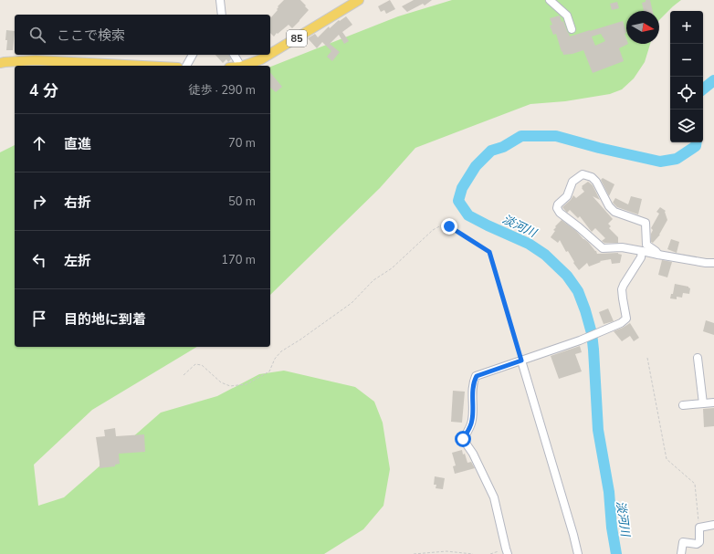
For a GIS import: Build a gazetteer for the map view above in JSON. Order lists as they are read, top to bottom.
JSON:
{
  "streets": {
    "main road": ["85"]
  },
  "water": ["淡河川"],
  "north": "right",
  "page": {
    "map_buttons": ["+", "−"],
    "search": "ここで検索",
    "heading": ["4 分", "徒歩 · 290 m"],
    "list": [
      ["直進", "70 m"],
      ["右折", "50 m"],
      ["左折", "170 m"],
      "目的地に到着"
    ]
  }
}
